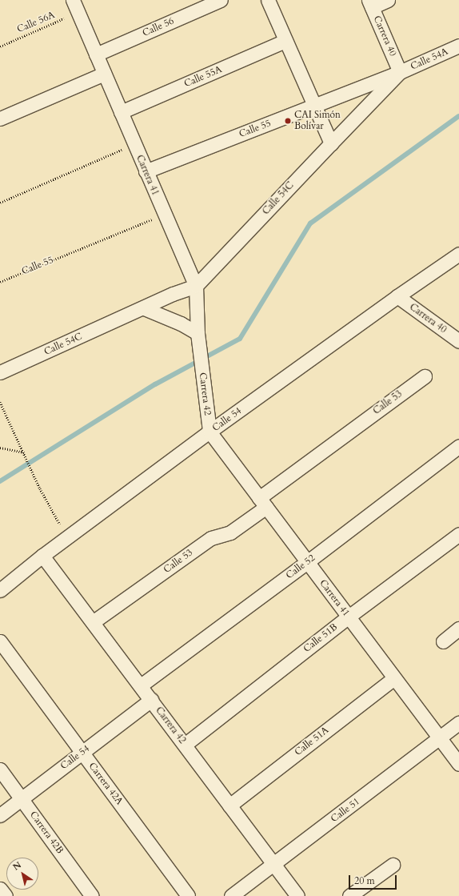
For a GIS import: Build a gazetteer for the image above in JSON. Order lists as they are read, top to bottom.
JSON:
{
  "streets": {
    "street": [
      "Calle 56",
      "Carrera 40",
      "Calle 54A",
      "Calle 55A",
      "Calle 55",
      "Carrera 41",
      "Calle 54C",
      "Carrera 42",
      "Calle 53",
      "Calle 54",
      "Calle 52",
      "Calle 51B",
      "Calle 51A",
      "Carrera 42A",
      "Calle 51",
      "Carrera 42B"
    ],
    "path": ["Calle 56A"]
  },
  "crossings": [
    ["Calle 56A", "Carrera 41"],
    ["Calle 56", "Carrera 41"],
    ["Carrera 40", "Calle 54A"],
    ["Carrera 40", "Calle 55"],
    ["Carrera 40", "Calle 54C"],
    ["Carrera 40", "Calle 54"],
    ["Calle 54A", "Calle 55"],
    ["Calle 54A", "Calle 54C"],
    ["Calle 55A", "Carrera 41"],
    ["Calle 55", "Carrera 41"],
    ["Calle 55", "Calle 54C"],
    ["Carrera 41", "Calle 54C"],
    ["Carrera 41", "Carrera 42"],
    ["Carrera 41", "Calle 53"],
    ["Carrera 41", "Calle 54"],
    ["Carrera 41", "Calle 52"],
    ["Carrera 41", "Calle 51B"],
    ["Carrera 41", "Calle 51A"],
    ["Carrera 41", "Calle 51"],
    ["Carrera 42", "Calle 53"],
    ["Carrera 42", "Calle 54"],
    ["Carrera 42", "Calle 52"],
    ["Carrera 42", "Calle 51B"],
    ["Carrera 42", "Calle 51A"],
    ["Carrera 42", "Calle 51"],
    ["Calle 54", "Carrera 42A"],
    ["Calle 54", "Carrera 42B"]
  ],
  "places": ["CAI Simón Bolívar"],
  "scale_bar": "20 m",
  "north": "top left"
}
